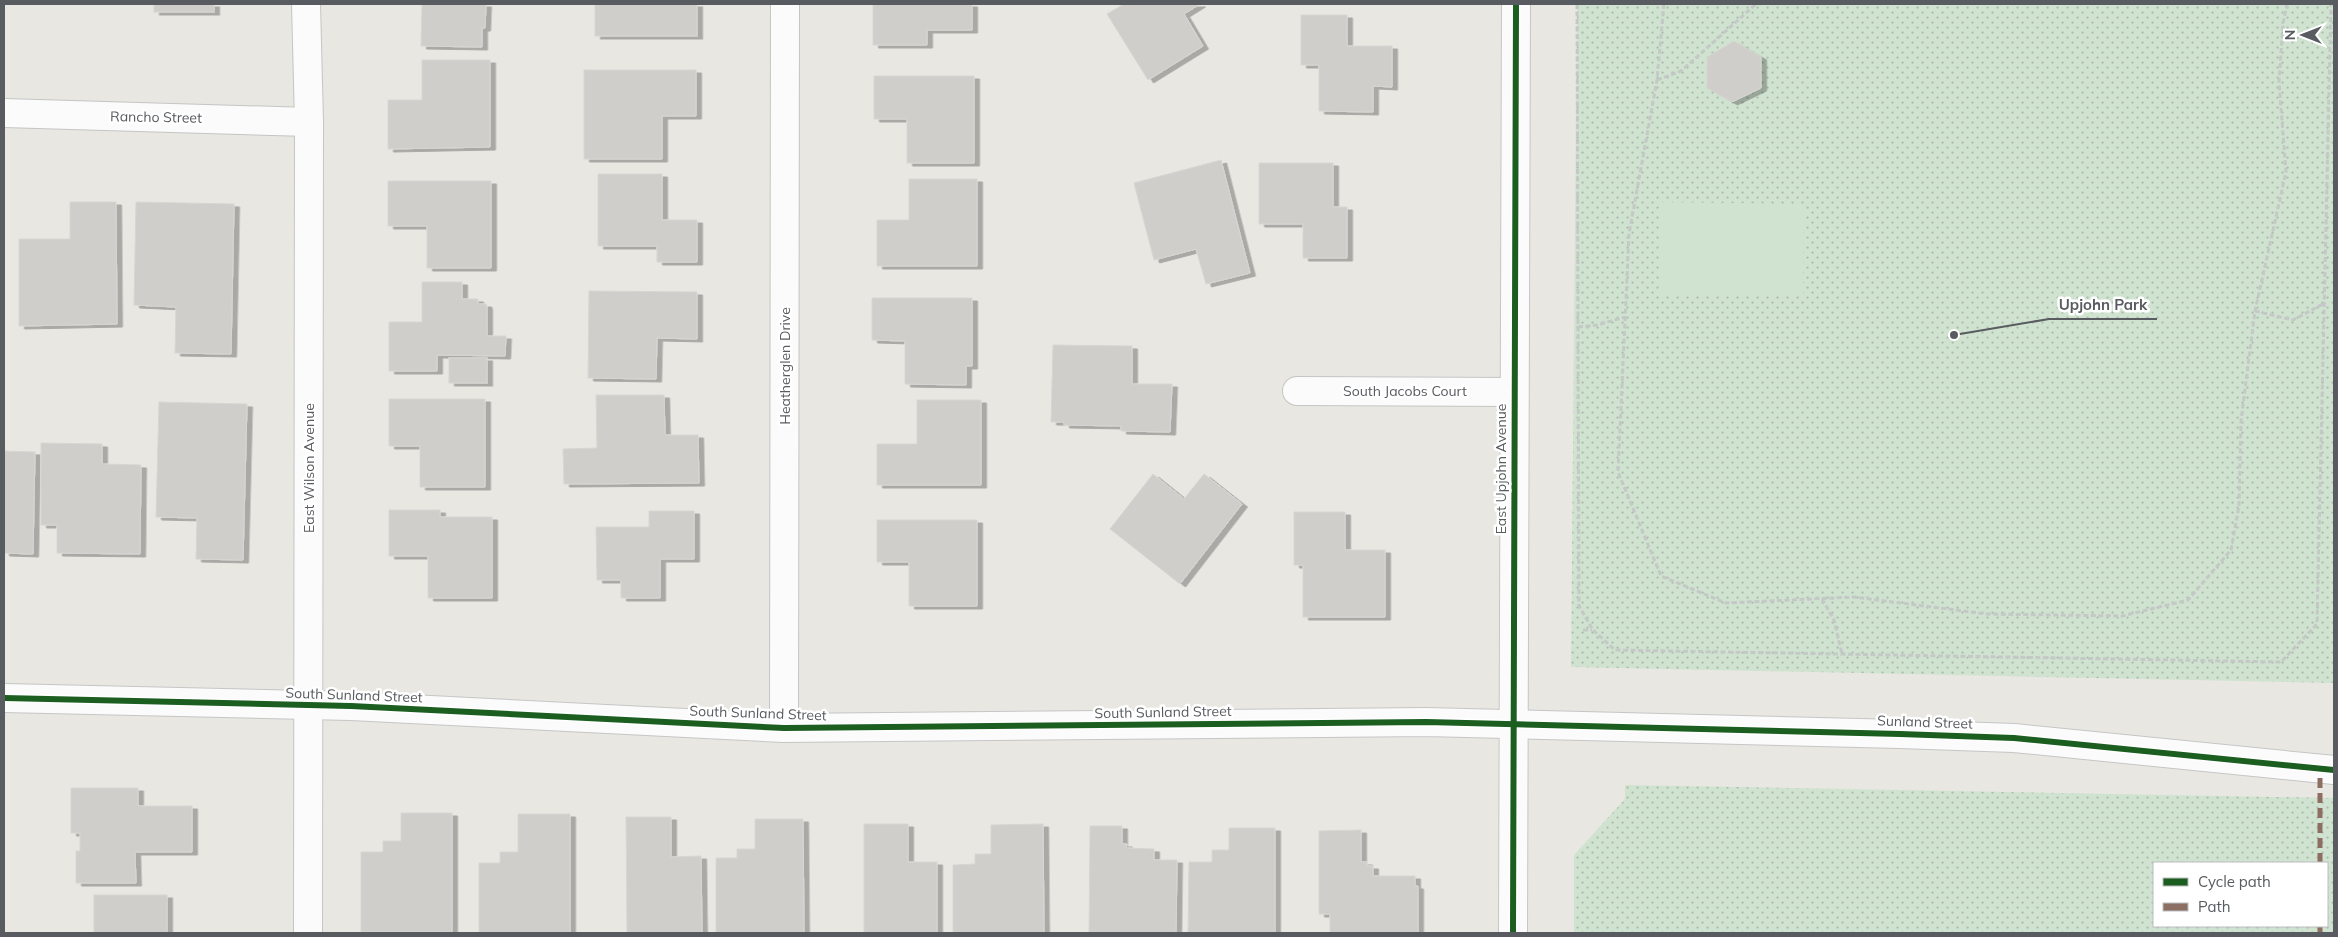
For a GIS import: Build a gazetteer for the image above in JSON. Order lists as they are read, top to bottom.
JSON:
{
  "streets": {
    "street": [
      "Rancho Street",
      "Heatherglen Drive",
      "South Jacobs Court",
      "East Wilson Avenue",
      "East Upjohn Avenue",
      "South Sunland Street",
      "Sunland Street"
    ]
  },
  "crossings": [
    ["Rancho Street", "East Wilson Avenue"],
    ["Heatherglen Drive", "South Sunland Street"],
    ["South Jacobs Court", "East Upjohn Avenue"],
    ["East Wilson Avenue", "South Sunland Street"],
    ["East Upjohn Avenue", "South Sunland Street"],
    ["East Upjohn Avenue", "Sunland Street"],
    ["South Sunland Street", "Sunland Street"]
  ],
  "places": ["Upjohn Park"],
  "legend": ["Cycle path", "Path"],
  "north": "left"
}
